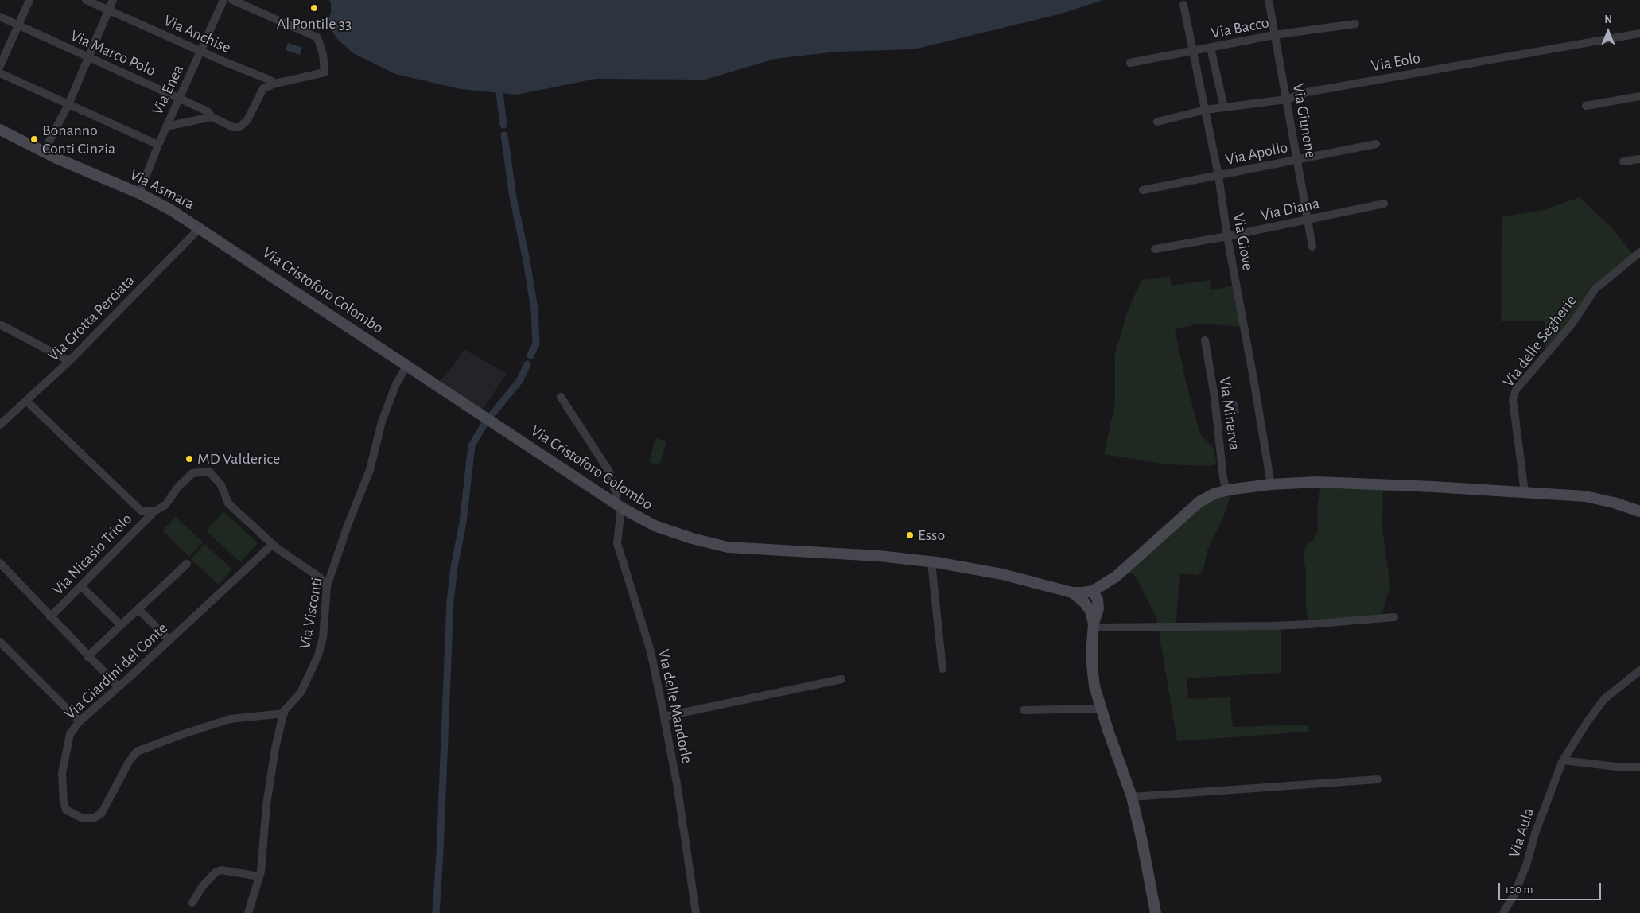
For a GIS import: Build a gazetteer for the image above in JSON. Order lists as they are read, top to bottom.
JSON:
{
  "streets": {
    "main road": ["Via Asmara", "Via Cristoforo Colombo"],
    "street": [
      "Via Bacco",
      "Via Anchise",
      "Via Marco Polo",
      "Via Eolo",
      "Via Enea",
      "Via Giunone",
      "Via Apollo",
      "Via Diana",
      "Via Giove",
      "Via Grotta Perciata",
      "Via delle Segherie",
      "Via Minerva",
      "Via Nicasio Triolo",
      "Via Visconti",
      "Via Giardini del Conte",
      "Via delle Mandorle",
      "Via Aula"
    ]
  },
  "crossings": [
    ["Via Bacco", "Via Giunone"],
    ["Via Bacco", "Via Giove"],
    ["Via Anchise", "Via Marco Polo"],
    ["Via Anchise", "Via Enea"],
    ["Via Marco Polo", "Via Enea"],
    ["Via Eolo", "Via Giunone"],
    ["Via Eolo", "Via Giove"],
    ["Via Enea", "Via Asmara"],
    ["Via Giunone", "Via Apollo"],
    ["Via Giunone", "Via Diana"],
    ["Via Apollo", "Via Giove"],
    ["Via Asmara", "Via Cristoforo Colombo"],
    ["Via Asmara", "Via Grotta Perciata"],
    ["Via Diana", "Via Giove"],
    ["Via Cristoforo Colombo", "Via Grotta Perciata"],
    ["Via Cristoforo Colombo", "Via Visconti"],
    ["Via Cristoforo Colombo", "Via delle Mandorle"],
    ["Via Nicasio Triolo", "Via Giardini del Conte"],
    ["Via Visconti", "Via Giardini del Conte"]
  ],
  "places": [
    "Al Pontile 33",
    "Bonanno Conti Cinzia",
    "MD Valderice",
    "Esso"
  ],
  "scale_bar": "100 m",
  "north": "top"
}
